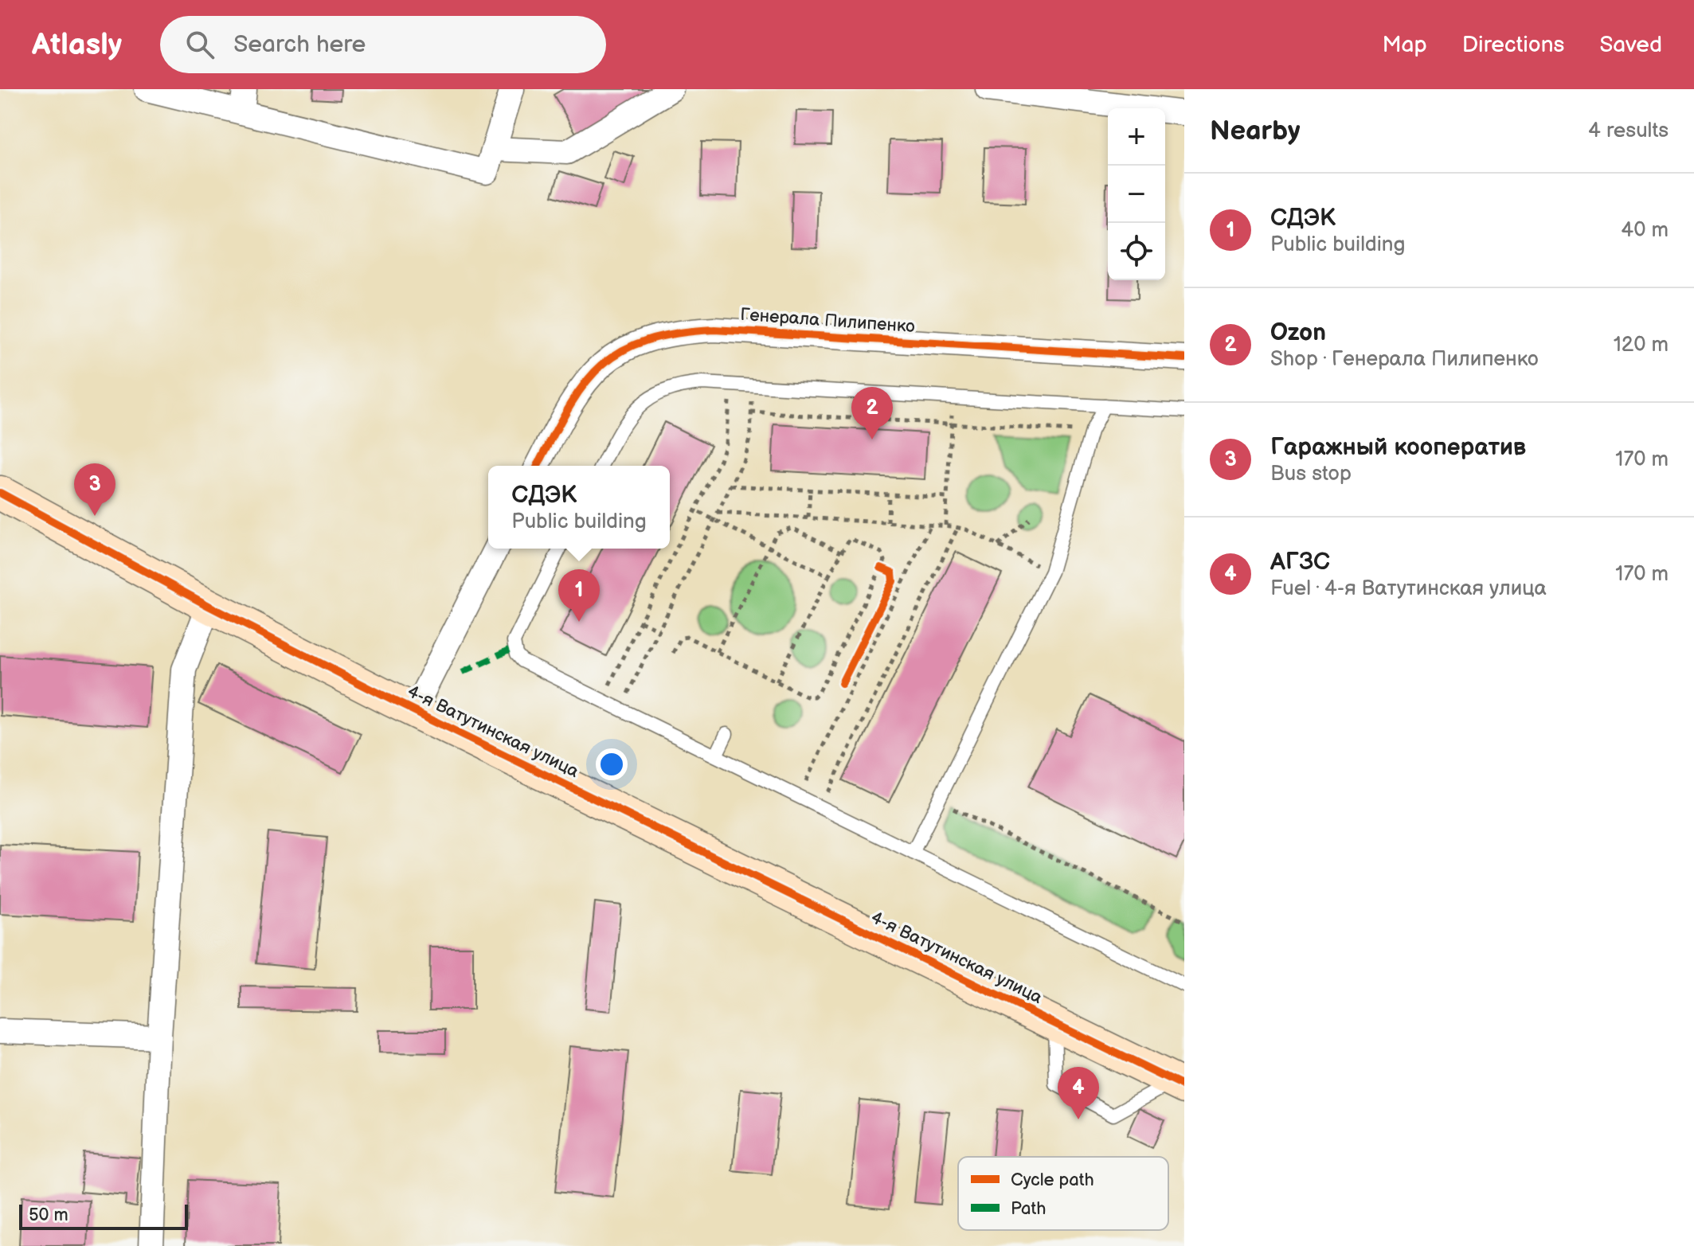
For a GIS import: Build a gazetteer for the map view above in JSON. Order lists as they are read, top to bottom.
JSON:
{
  "streets": {
    "street": ["Генерала Пилипенко", "4-я Ватутинская улица"]
  },
  "legend": ["Cycle path", "Path"],
  "scale_bar": "50 m",
  "page": {
    "header": "Atlasly",
    "search": "Search here",
    "nav": ["Map", "Directions", "Saved"],
    "heading": ["Nearby", "4 results"],
    "map_buttons": ["+", "−"],
    "list": [
      {
        "mark": "1",
        "name": "СДЭК",
        "note": "Public building",
        "value": "40 m"
      },
      {
        "mark": "2",
        "name": "Ozon",
        "note": "Shop · Генерала Пилипенко",
        "value": "120 m"
      },
      {
        "mark": "3",
        "name": "Гаражный кооператив",
        "note": "Bus stop",
        "value": "170 m"
      },
      {
        "mark": "4",
        "name": "АГЗС",
        "note": "Fuel · 4-я Ватутинская улица",
        "value": "170 m"
      }
    ],
    "pins": [
      "2",
      "3",
      "1",
      "4"
    ],
    "popup": ["СДЭК", "Public building"],
    "scale": "50 m"
  }
}
